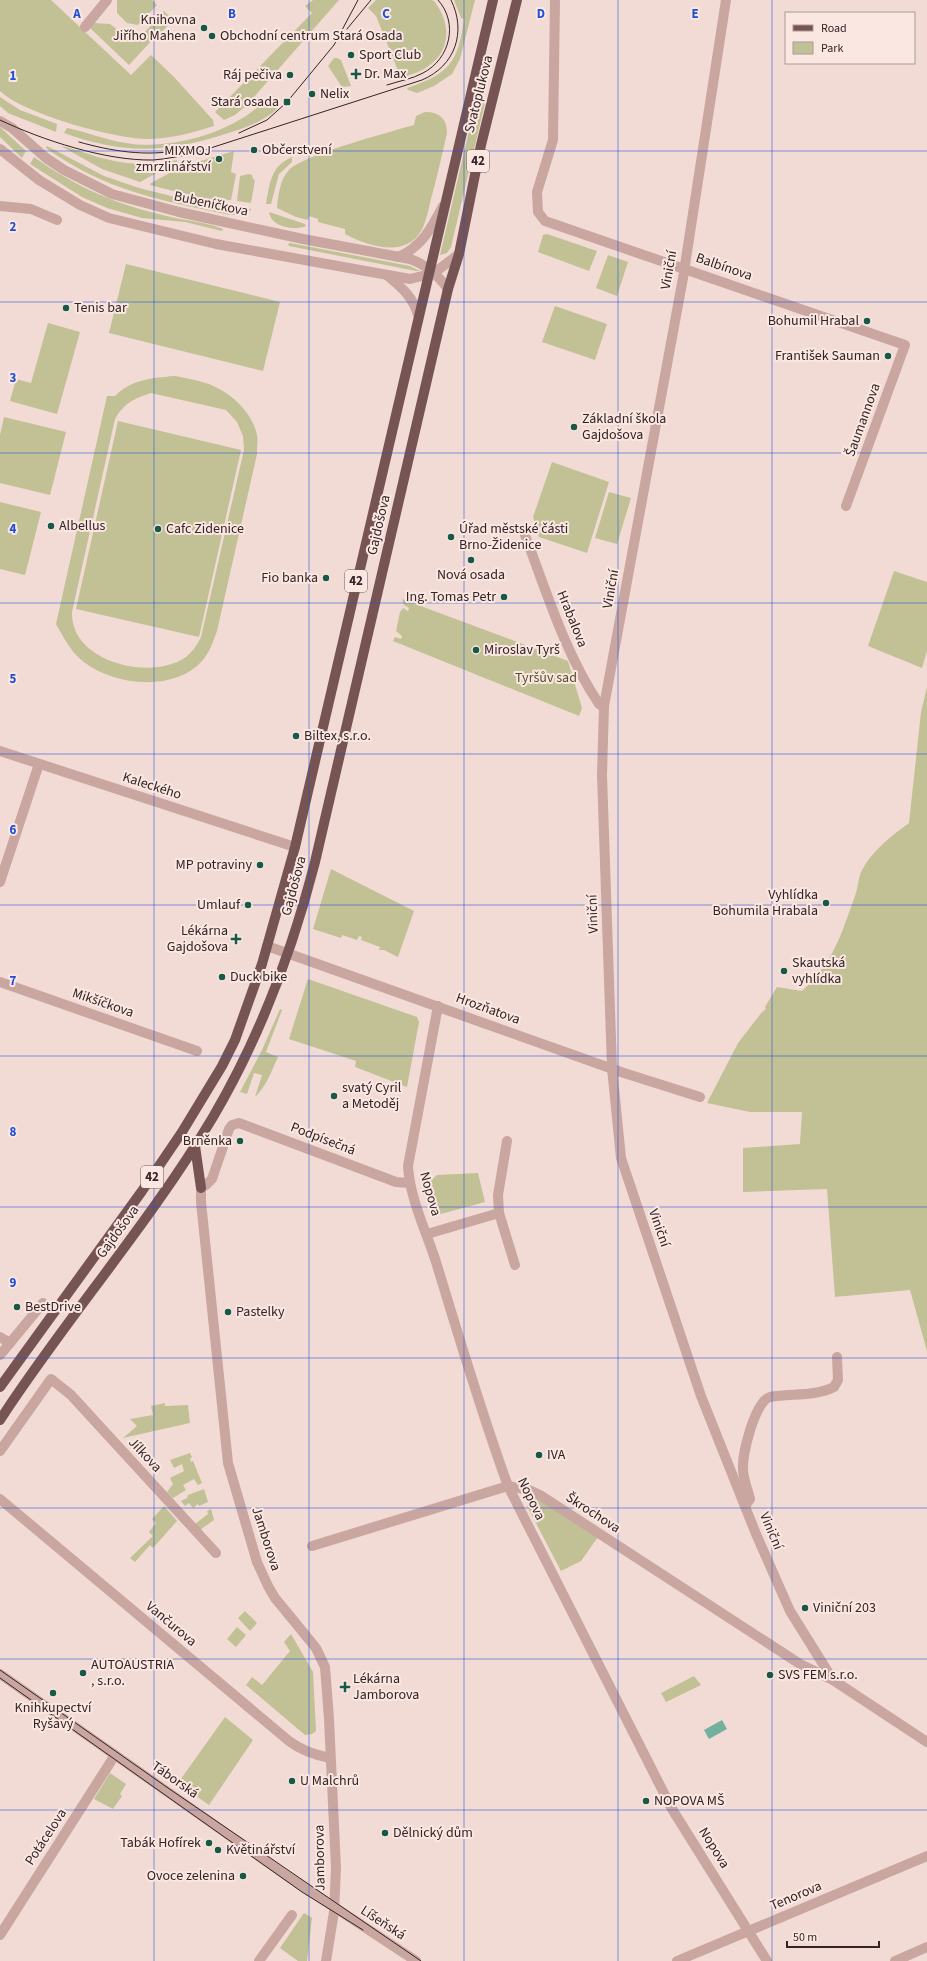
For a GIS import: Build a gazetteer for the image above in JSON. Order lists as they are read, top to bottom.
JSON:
{
  "streets": {
    "main road": ["Svatoplukova", "42", "Gajdošova"],
    "street": [
      "Bubeníčkova",
      "Balbínova",
      "Viniční",
      "Šaumannova",
      "Hrabalova",
      "Kaleckého",
      "Mikšíčkova",
      "Hrozňatova",
      "Podpísečná",
      "Nopova",
      "Jílkova",
      "Škrochova",
      "Jamborova",
      "Vančurova",
      "Táborská",
      "Potácelova",
      "Tenorova",
      "Líšeňská"
    ]
  },
  "crossings": [
    ["Svatoplukova", "Bubeníčkova"],
    ["Svatoplukova", "Gajdošova"],
    ["Bubeníčkova", "Gajdošova"],
    ["Balbínova", "Viniční"],
    ["Balbínova", "Šaumannova"],
    ["Viniční", "Hrabalova"],
    ["Viniční", "Hrozňatova"],
    ["Viniční", "Škrochova"],
    ["Gajdošova", "Kaleckého"],
    ["Gajdošova", "Hrozňatova"],
    ["Hrozňatova", "Nopova"],
    ["Podpísečná", "Nopova"],
    ["Podpísečná", "Jamborova"],
    ["Nopova", "Škrochova"],
    ["Nopova", "Tenorova"],
    ["Jamborova", "Vančurova"],
    ["Jamborova", "Táborská"],
    ["Jamborova", "Líšeňská"],
    ["Táborská", "Potácelova"],
    ["Táborská", "Líšeňská"]
  ],
  "parks": ["Tyršův sad"],
  "places": {
    "other": [
      "Knihovna Jiřího Mahena",
      "Obchodní centrum Stará Osada",
      "Sport Club",
      "Ráj pečiva",
      "Nelix",
      "Občerstvení",
      "MIXMOJ zmrzlinářství",
      "Tenis bar",
      "Bohumil Hrabal",
      "František Sauman",
      "Základní škola Gajdošova",
      "Albellus",
      "Cafc Zidenice",
      "Úřad městské části Brno-Židenice",
      "Nová osada",
      "Fio banka",
      "Ing. Tomas Petr",
      "Miroslav Tyrš",
      "Biltex, s.r.o.",
      "MP potraviny",
      "Vyhlídka Bohumila Hrabala",
      "Umlauf",
      "Skautská vyhlídka",
      "Duck bike",
      "svatý Cyril a Metoděj",
      "Brněnka",
      "BestDrive",
      "Pastelky",
      "IVA",
      "Viniční 203",
      "AUTOAUSTRIA , s.r.o.",
      "SVS FEM s.r.o.",
      "Knihkupectví Ryšavý",
      "U Malchrů",
      "NOPOVA MŠ",
      "Dělnický dům",
      "Tabák Hofírek",
      "Květinářství",
      "Ovoce zelenina"
    ],
    "health": ["Dr. Max", "Lékárna Gajdošova", "Lékárna Jamborova"],
    "transit": ["Stará osada"]
  },
  "legend": ["Road", "Park"],
  "scale_bar": "50 m",
  "grid": {
    "columns": [
      "A",
      "B",
      "C",
      "D",
      "E"
    ],
    "rows": [
      "1",
      "2",
      "3",
      "4",
      "5",
      "6",
      "7",
      "8",
      "9"
    ]
  }
}
